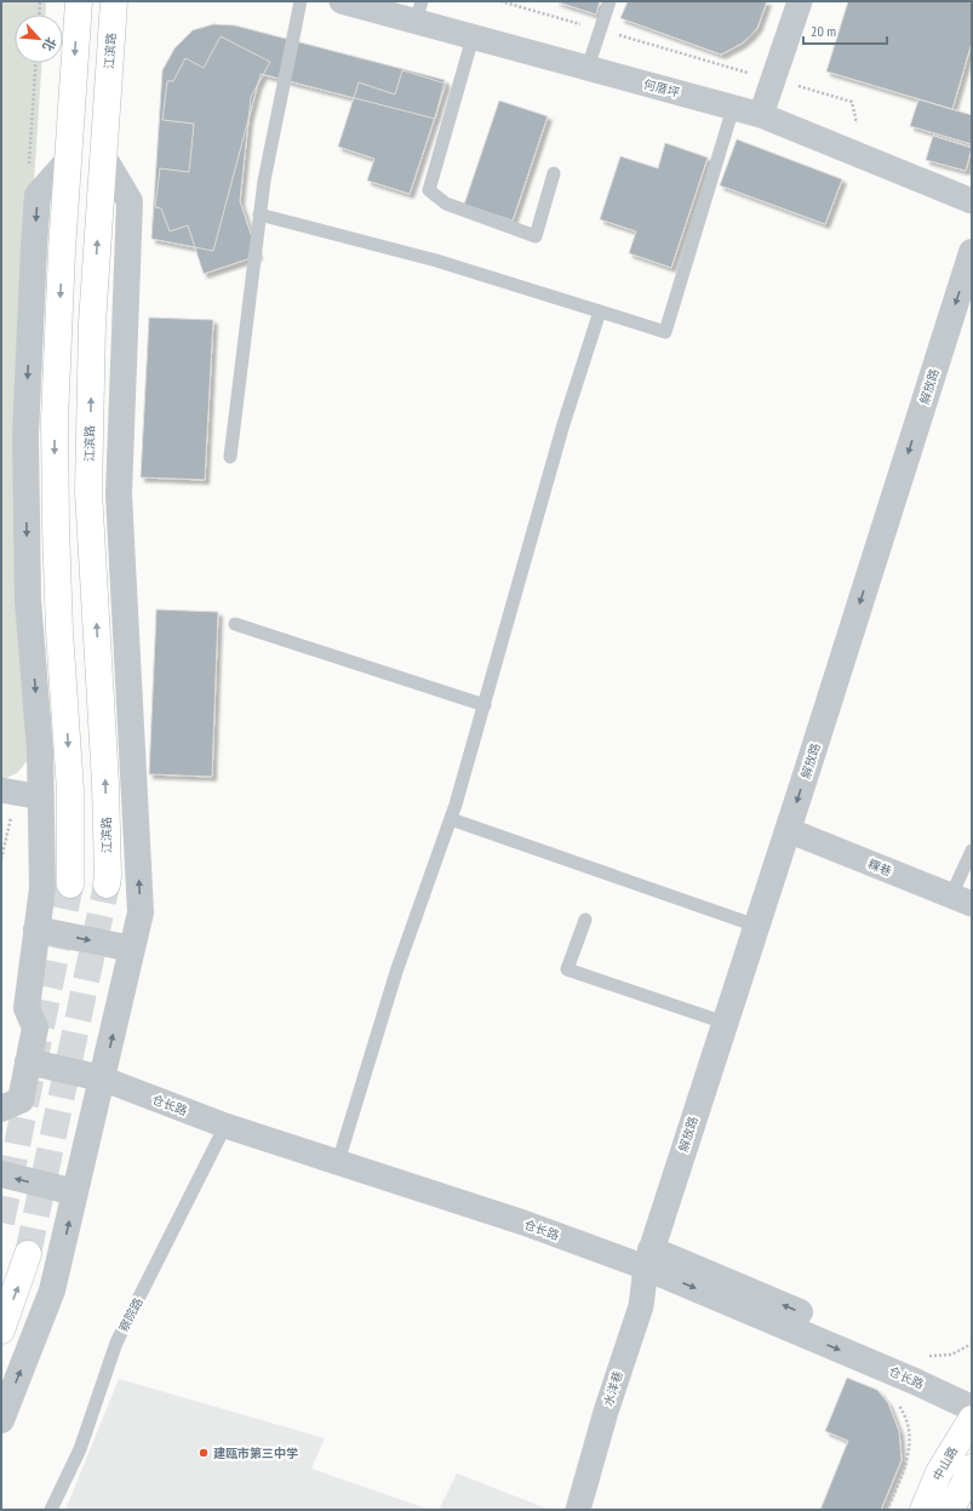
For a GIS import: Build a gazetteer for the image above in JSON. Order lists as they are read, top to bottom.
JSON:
{
  "streets": {
    "main road": ["江滨路", "中山路"],
    "street": [
      "何厝坪",
      "解放路",
      "粿巷",
      "仓长路",
      "水洋巷"
    ],
    "lane": ["察院路"]
  },
  "crossings": [
    ["解放路", "粿巷"],
    ["解放路", "仓长路"],
    ["解放路", "水洋巷"],
    ["仓长路", "察院路"],
    ["仓长路", "水洋巷"]
  ],
  "one_way": ["解放路"],
  "places": ["建瓯市第三中学"],
  "scale_bar": "20 m",
  "north": "bottom right"
}
